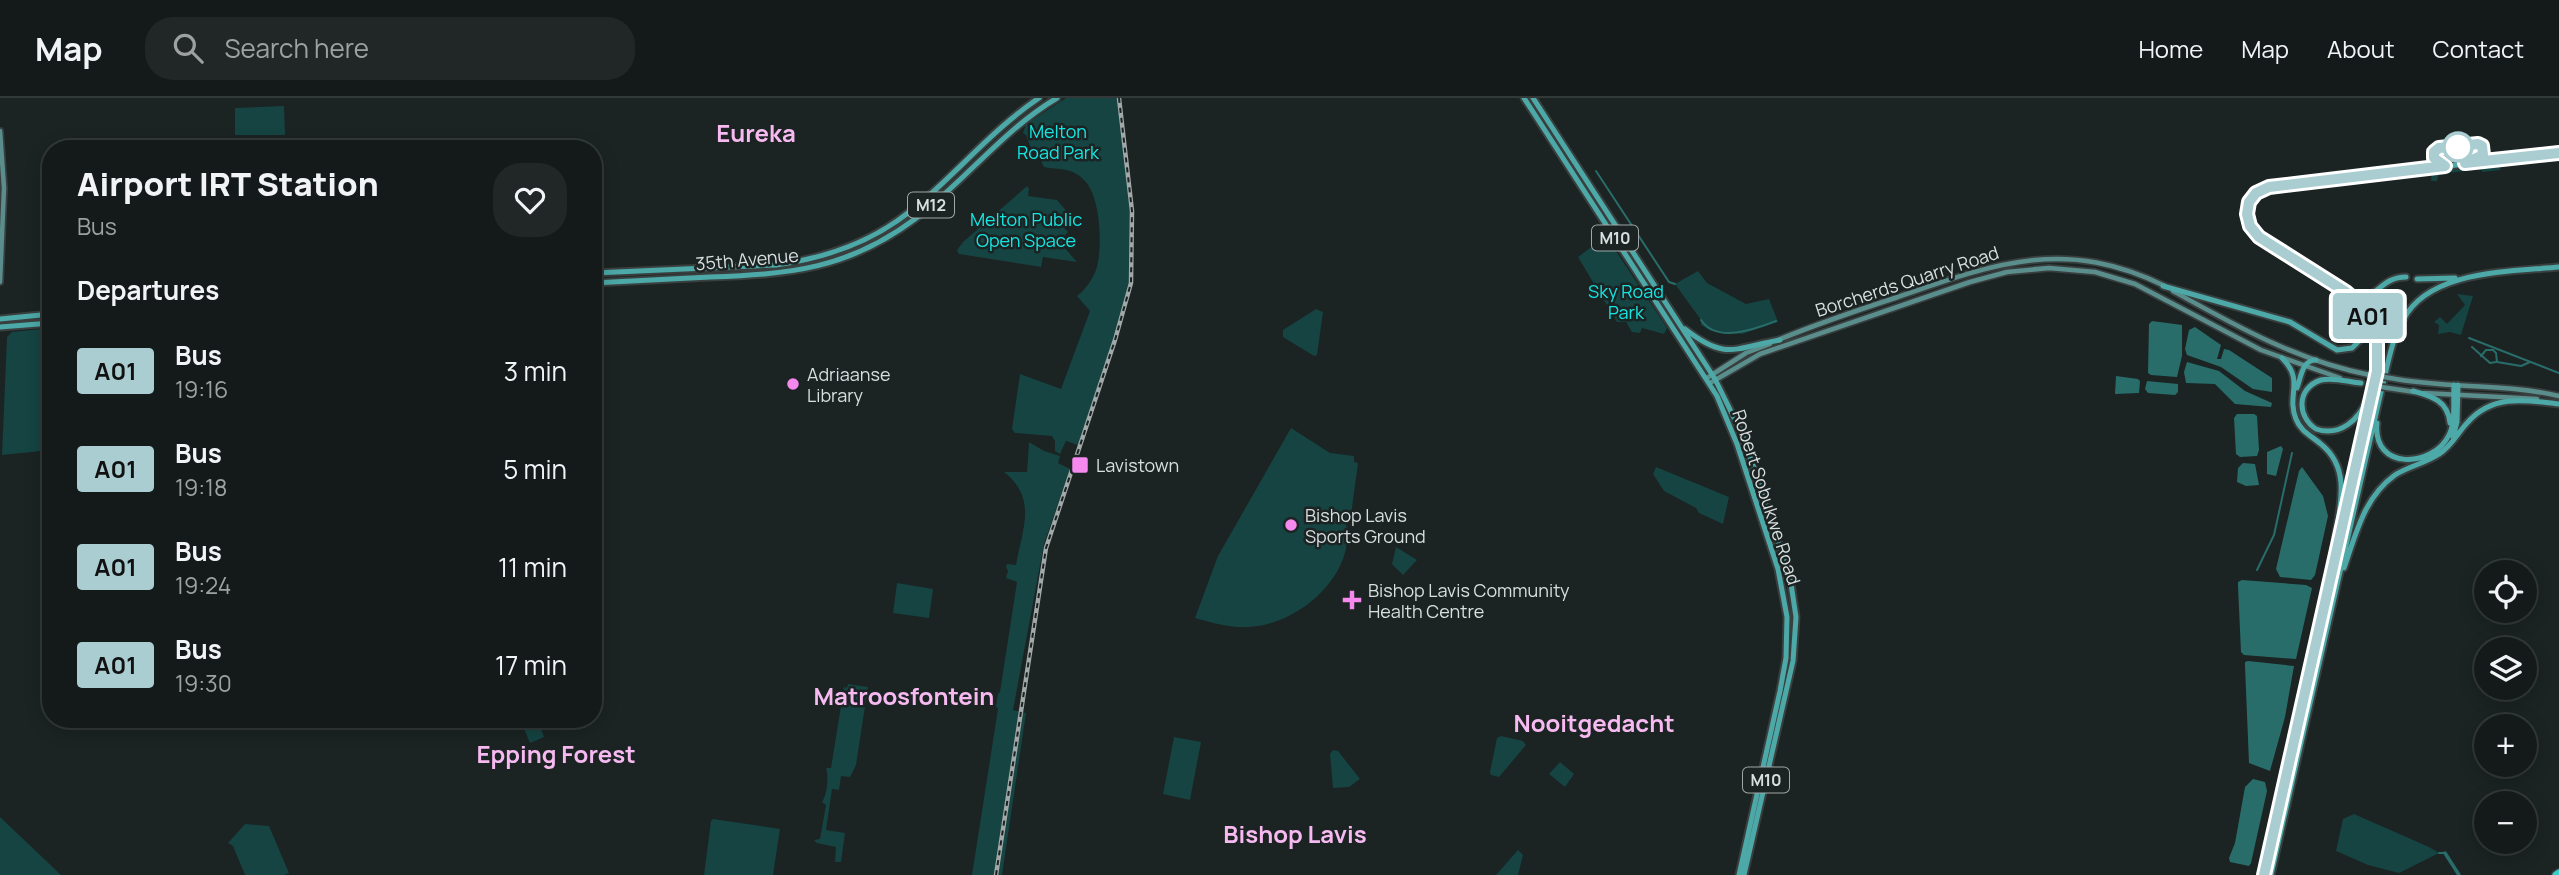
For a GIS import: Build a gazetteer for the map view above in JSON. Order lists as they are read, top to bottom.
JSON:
{
  "streets": {
    "main road": [
      "M12",
      "M10",
      "35th Avenue",
      "Borcherds Quarry Road",
      "Robert Sobukwe Road"
    ]
  },
  "crossings": [
    ["Borcherds Quarry Road", "Robert Sobukwe Road"]
  ],
  "districts": [
    "Eureka",
    "Matroosfontein",
    "Nooitgedacht",
    "Epping Forest",
    "Bishop Lavis"
  ],
  "parks": ["Melton Road Park", "Melton Public Open Space", "Sky Road Park"],
  "places": {
    "other": ["Adriaanse Library", "Bishop Lavis Sports Ground"],
    "transit": ["Lavistown"],
    "health": ["Bishop Lavis Community Health Centre"]
  },
  "lines": ["bus line A01"],
  "page": {
    "header": "Map",
    "search": "Search here",
    "nav": [
      "Home",
      "Map",
      "About",
      "Contact"
    ],
    "on_map": "A01",
    "heading": [
      ["Airport IRT Station", "Bus"],
      "Departures"
    ],
    "list": [
      {
        "mark": "A01",
        "name": "Bus",
        "note": "19:16",
        "value": "3 min"
      },
      {
        "mark": "A01",
        "name": "Bus",
        "note": "19:18",
        "value": "5 min"
      },
      {
        "mark": "A01",
        "name": "Bus",
        "note": "19:24",
        "value": "11 min"
      },
      {
        "mark": "A01",
        "name": "Bus",
        "note": "19:30",
        "value": "17 min"
      }
    ],
    "map_buttons": ["+", "−"]
  }
}
